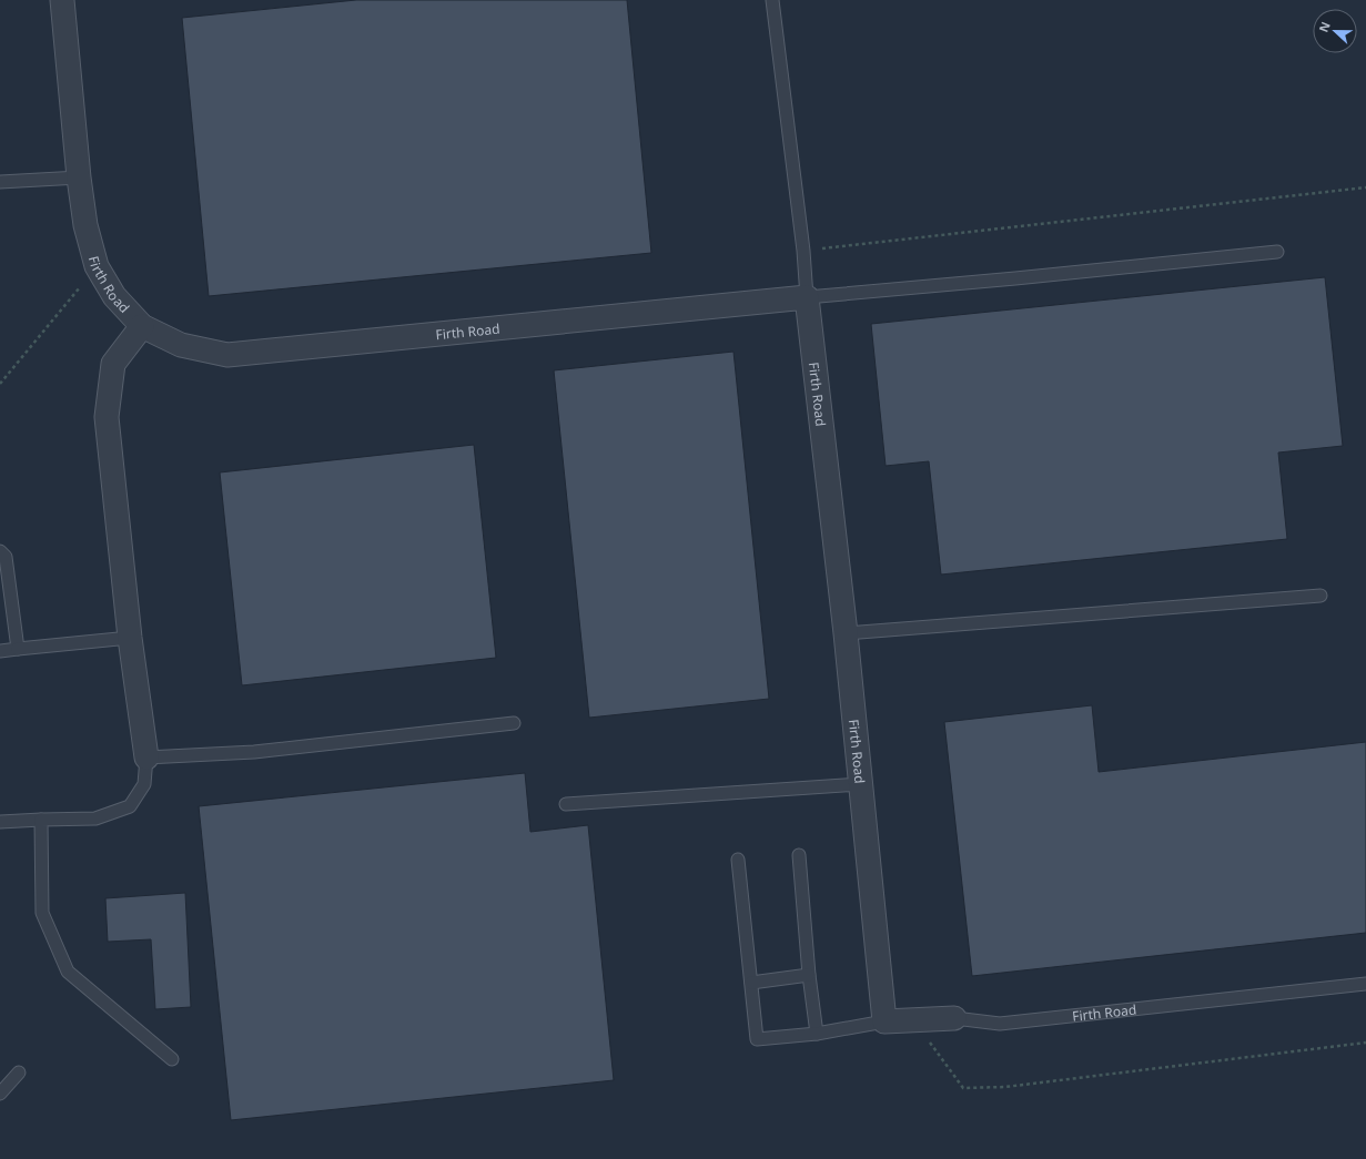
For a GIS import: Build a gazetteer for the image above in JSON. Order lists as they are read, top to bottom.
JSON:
{
  "streets": {
    "street": ["Firth Road"]
  },
  "north": "left"
}
